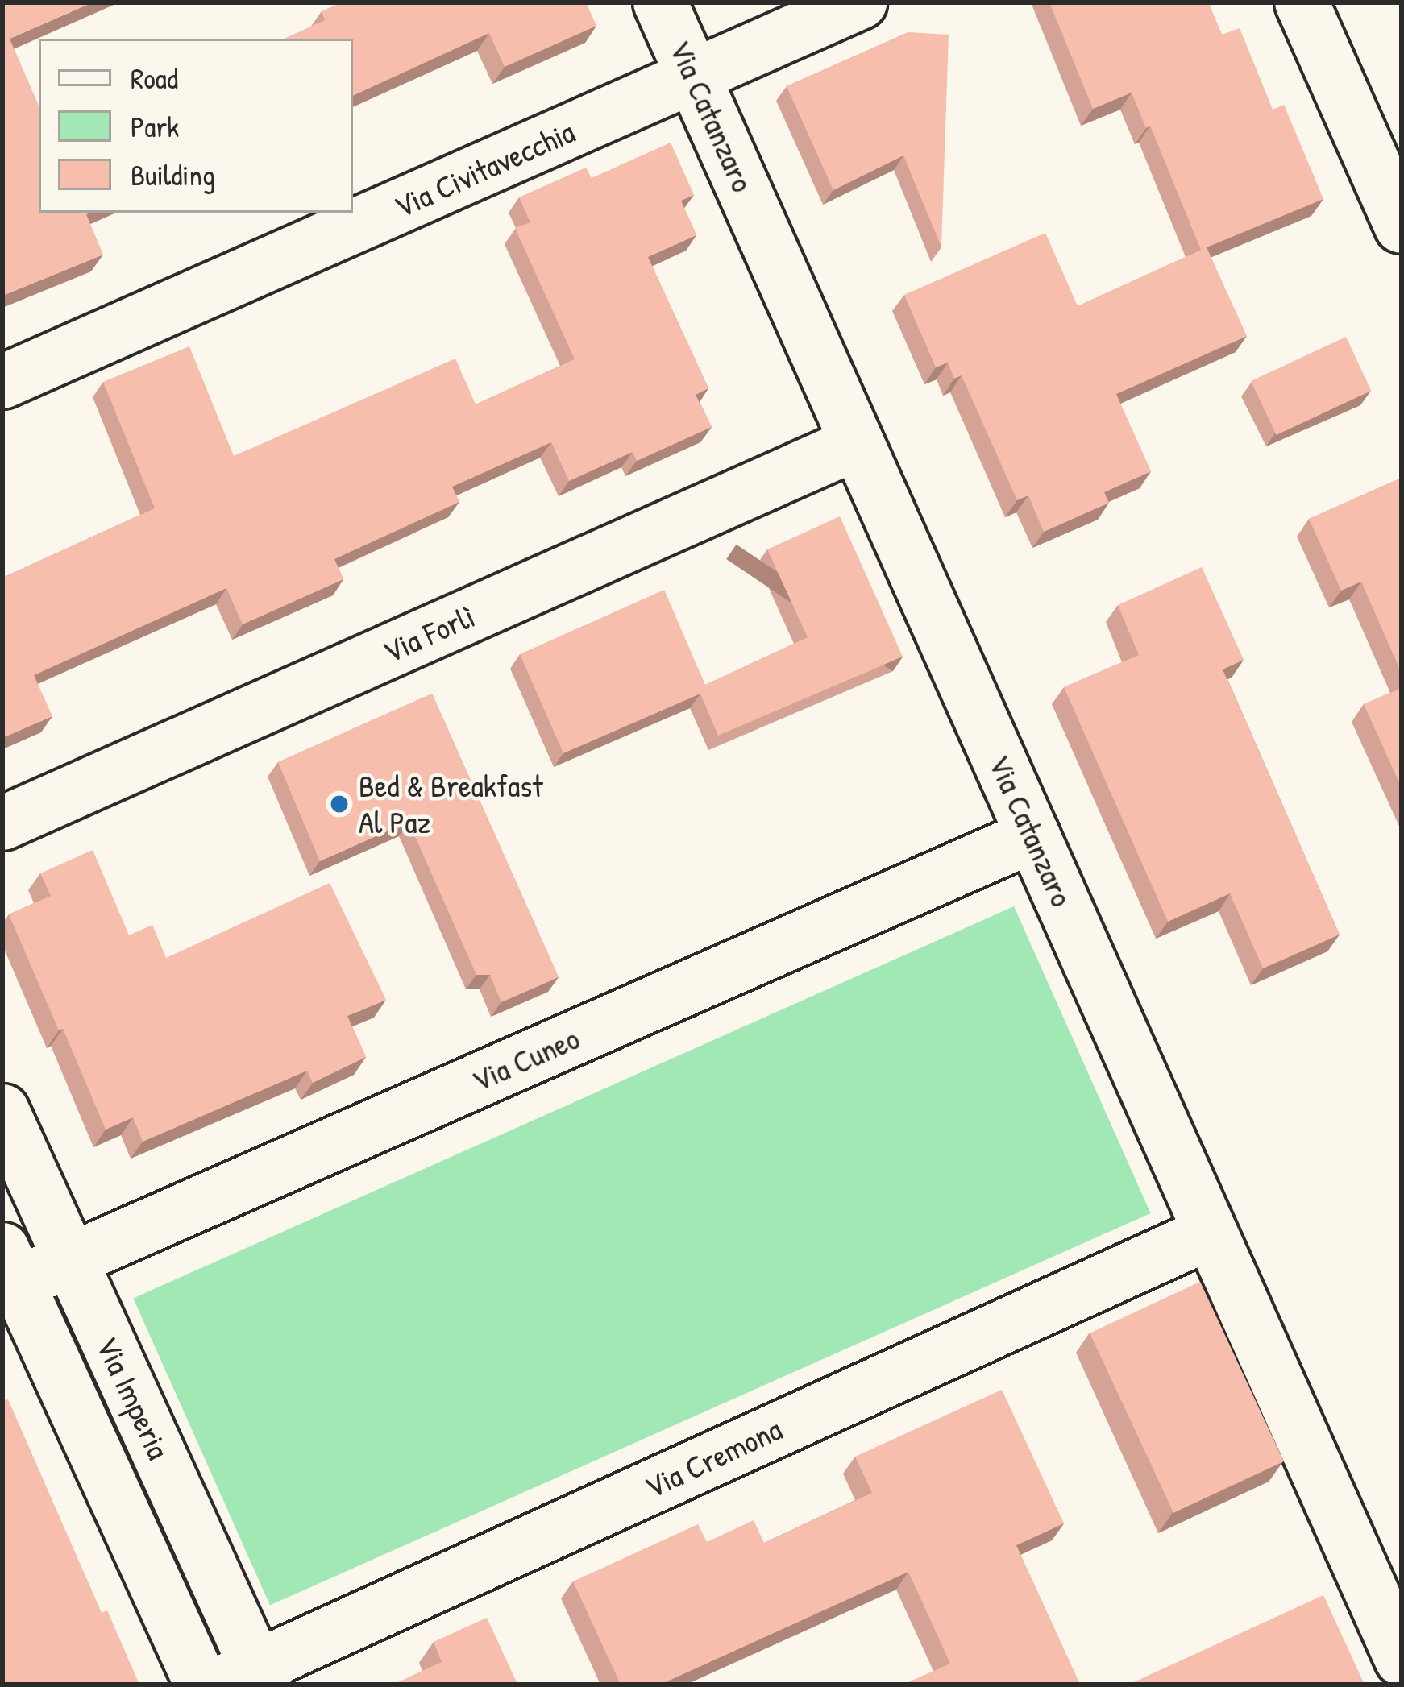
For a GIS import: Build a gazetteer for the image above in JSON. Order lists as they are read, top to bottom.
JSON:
{
  "streets": {
    "street": [
      "Via Catanzaro",
      "Via Civitavecchia",
      "Via Forlì",
      "Via Cuneo",
      "Via Imperia",
      "Via Cremona"
    ]
  },
  "crossings": [
    ["Via Catanzaro", "Via Civitavecchia"],
    ["Via Catanzaro", "Via Forlì"],
    ["Via Catanzaro", "Via Cuneo"],
    ["Via Catanzaro", "Via Cremona"],
    ["Via Cuneo", "Via Imperia"],
    ["Via Imperia", "Via Cremona"]
  ],
  "places": ["Bed & Breakfast Al Paz"],
  "legend": ["Road", "Park", "Building"]
}
